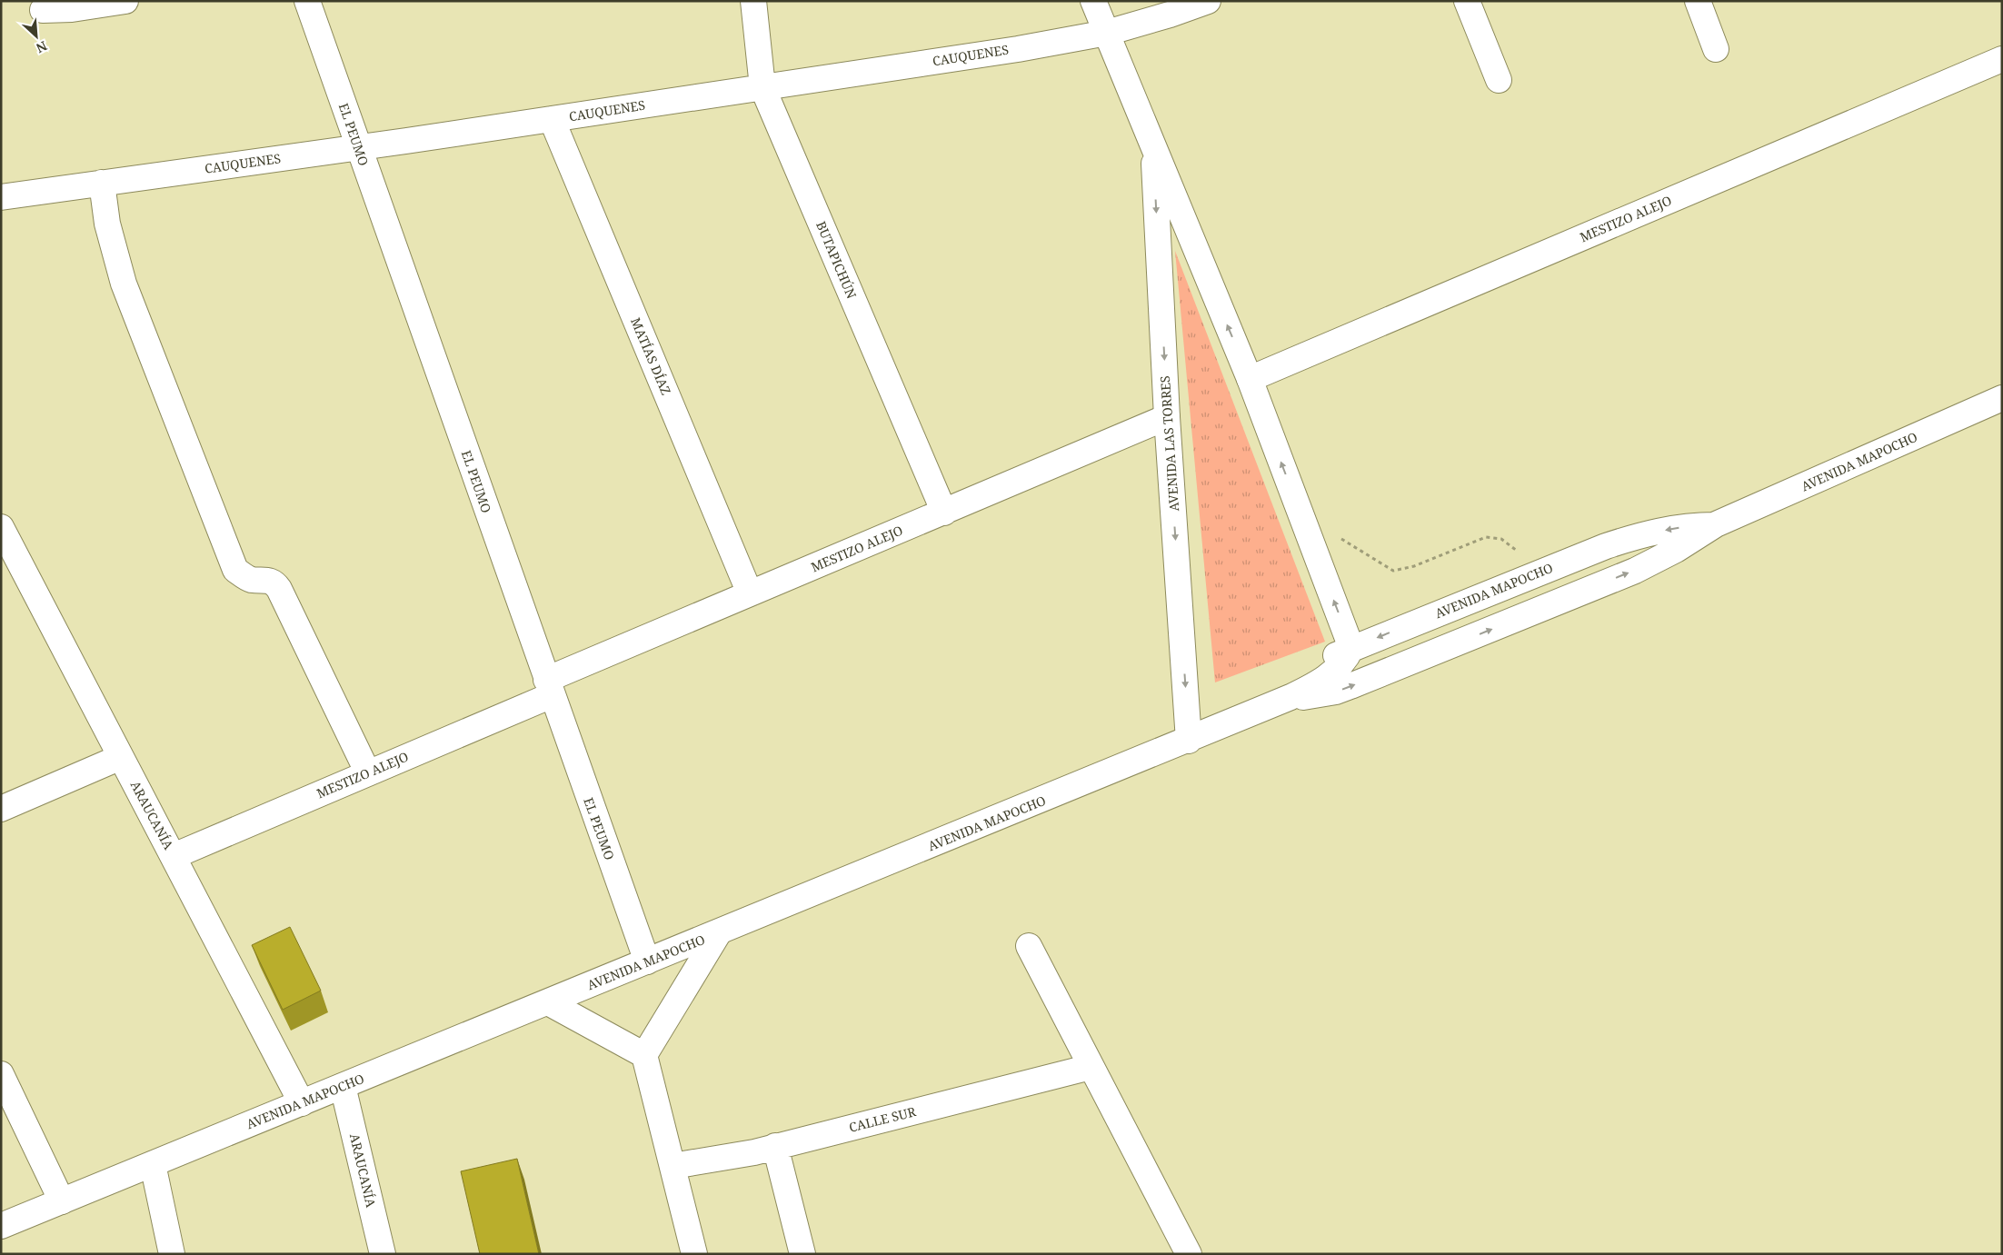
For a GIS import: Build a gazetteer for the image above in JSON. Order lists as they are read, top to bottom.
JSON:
{
  "streets": {
    "street": [
      "CAUQUENES",
      "EL PEUMO",
      "MESTIZO ALEJO",
      "BUTAPICHÚN",
      "MATÍAS DÍAZ",
      "AVENIDA LAS TORRES",
      "AVENIDA MAPOCHO",
      "ARAUCANÍA",
      "CALLE SUR"
    ]
  },
  "crossings": [
    ["CAUQUENES", "EL PEUMO"],
    ["CAUQUENES", "BUTAPICHÚN"],
    ["CAUQUENES", "MATÍAS DÍAZ"],
    ["CAUQUENES", "AVENIDA LAS TORRES"],
    ["EL PEUMO", "MESTIZO ALEJO"],
    ["EL PEUMO", "AVENIDA MAPOCHO"],
    ["MESTIZO ALEJO", "BUTAPICHÚN"],
    ["MESTIZO ALEJO", "MATÍAS DÍAZ"],
    ["MESTIZO ALEJO", "AVENIDA LAS TORRES"],
    ["MESTIZO ALEJO", "ARAUCANÍA"],
    ["AVENIDA LAS TORRES", "AVENIDA MAPOCHO"],
    ["AVENIDA MAPOCHO", "ARAUCANÍA"]
  ],
  "north": "bottom right"
}
